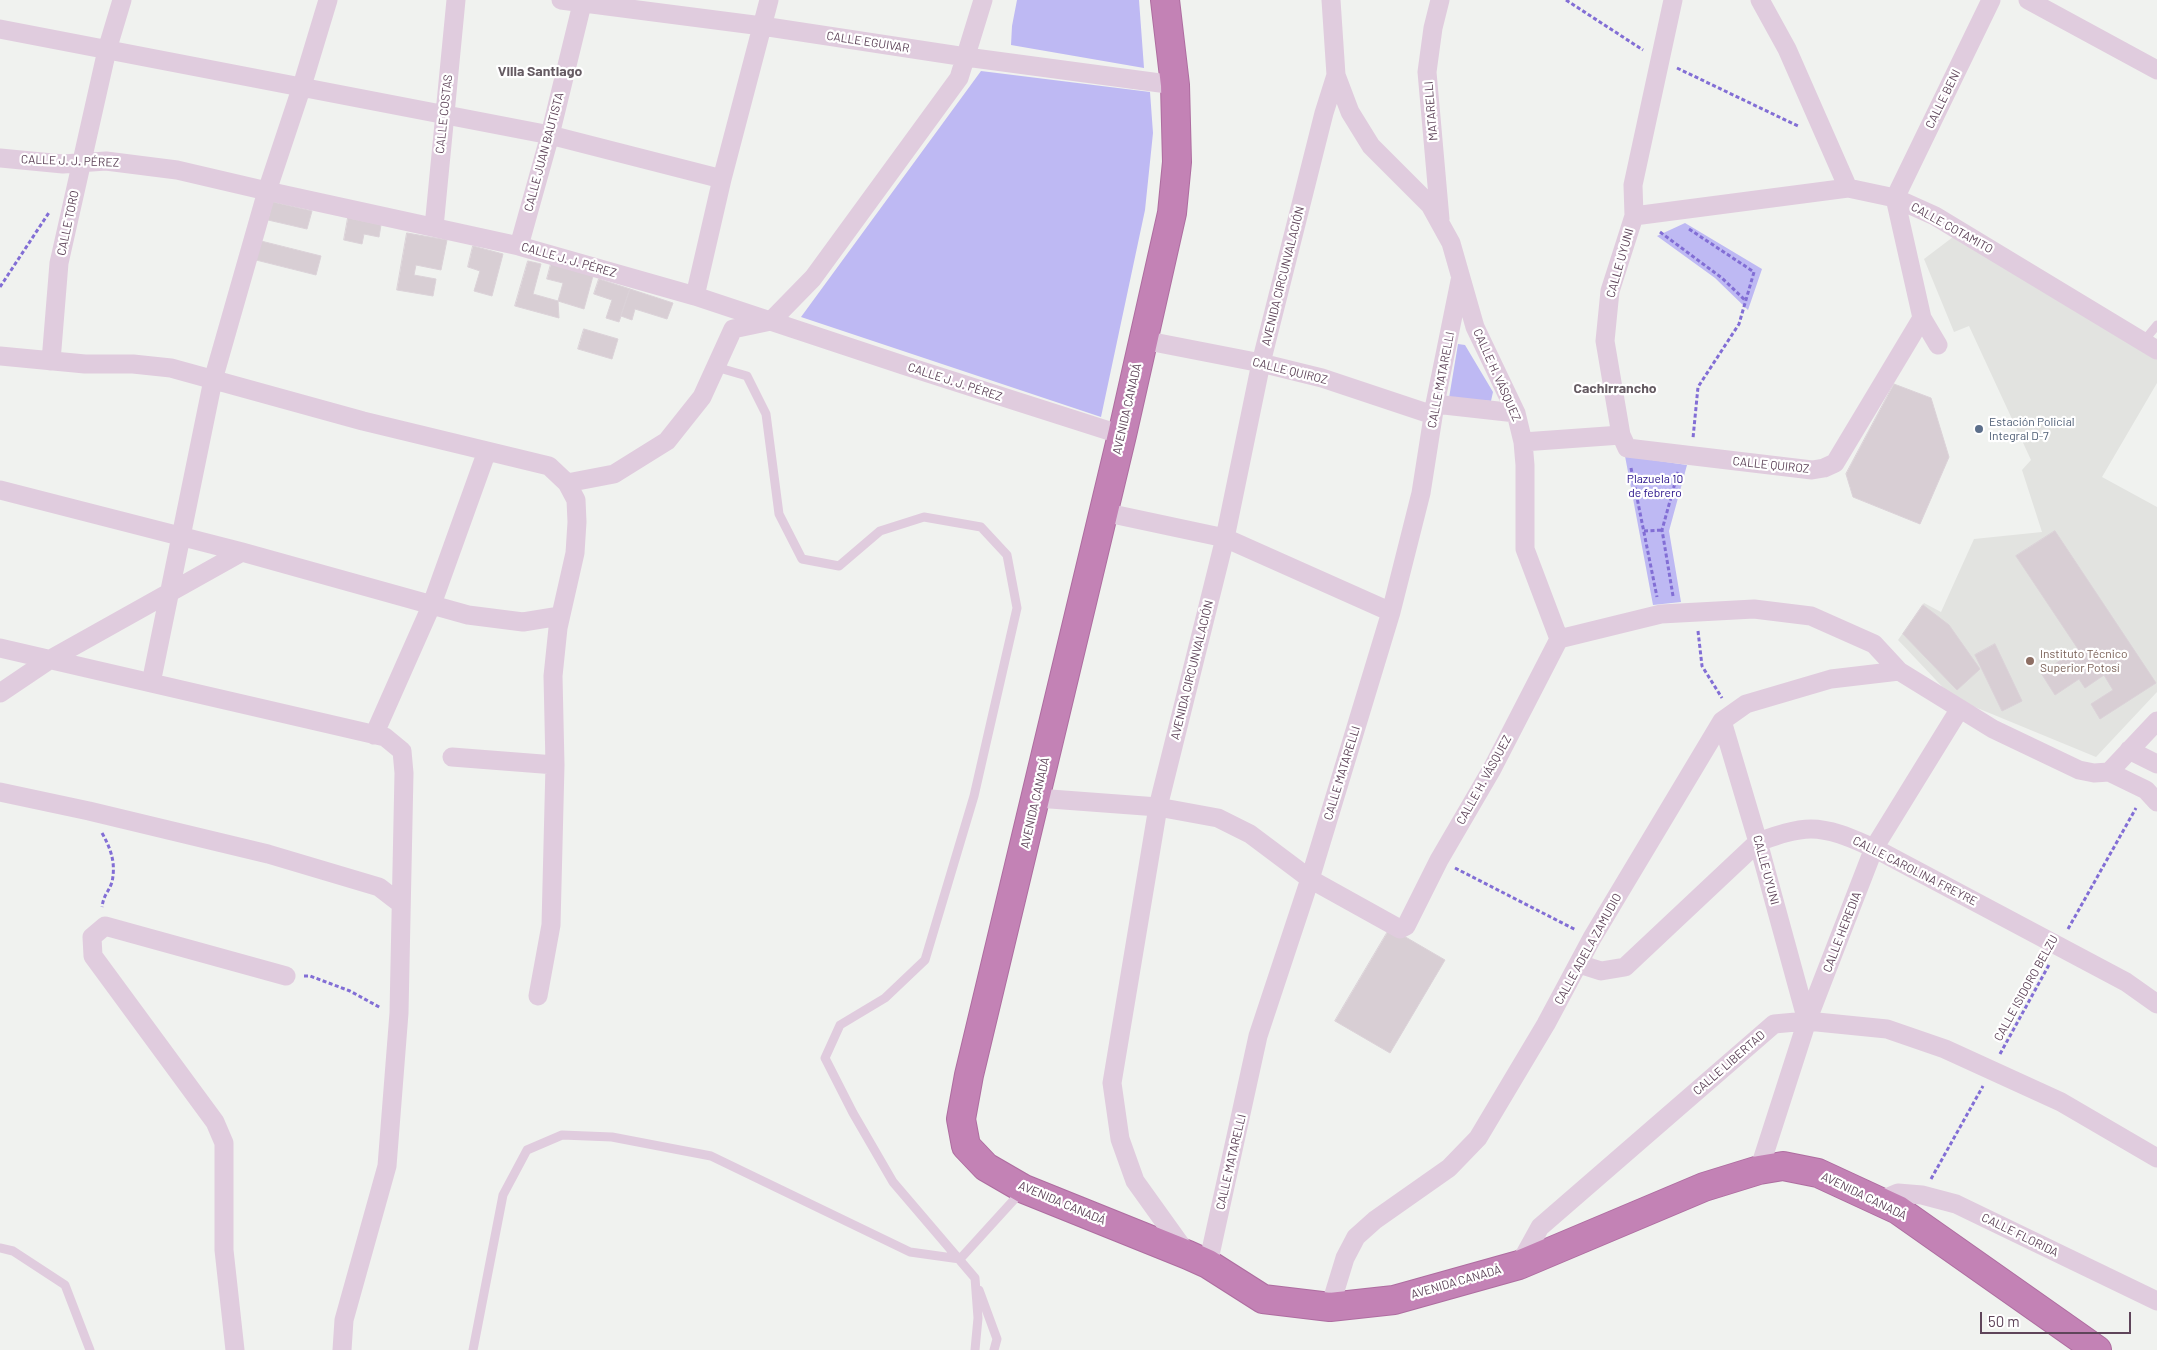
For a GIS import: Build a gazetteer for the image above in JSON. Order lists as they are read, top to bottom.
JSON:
{
  "streets": {
    "highway": ["AVENIDA CANADÁ"],
    "street": [
      "CALLE EGUIVAR",
      "CALLE BENI",
      "MATARELLI",
      "CALLE COSTAS",
      "CALLE JUAN BAUTISTA",
      "CALLE J. J. PÉREZ",
      "CALLE TORO",
      "CALLE COTAMITO",
      "CALLE UYUNI",
      "AVENIDA CIRCUNVALACIÓN",
      "CALLE QUIROZ",
      "CALLE H. VÁSQUEZ",
      "CALLE MATARELLI",
      "CALLE CAROLINA FREYRE",
      "CALLE HEREDIA",
      "CALLE ADELA ZAMUDIO",
      "CALLE LIBERTAD",
      "CALLE FLORIDA"
    ],
    "path": ["CALLE ISIDORO BELZU"]
  },
  "crossings": [
    ["CALLE EGUIVAR", "CALLE JUAN BAUTISTA"],
    ["CALLE EGUIVAR", "AVENIDA CANADÁ"],
    ["CALLE BENI", "CALLE COTAMITO"],
    ["MATARELLI", "CALLE H. VÁSQUEZ"],
    ["CALLE COSTAS", "CALLE J. J. PÉREZ"],
    ["CALLE JUAN BAUTISTA", "CALLE J. J. PÉREZ"],
    ["CALLE J. J. PÉREZ", "CALLE TORO"],
    ["CALLE J. J. PÉREZ", "AVENIDA CANADÁ"],
    ["CALLE COTAMITO", "CALLE UYUNI"],
    ["CALLE UYUNI", "CALLE QUIROZ"],
    ["CALLE UYUNI", "CALLE CAROLINA FREYRE"],
    ["CALLE UYUNI", "CALLE HEREDIA"],
    ["CALLE UYUNI", "CALLE ADELA ZAMUDIO"],
    ["CALLE UYUNI", "CALLE LIBERTAD"],
    ["AVENIDA CIRCUNVALACIÓN", "CALLE QUIROZ"],
    ["AVENIDA CIRCUNVALACIÓN", "CALLE H. VÁSQUEZ"],
    ["AVENIDA CIRCUNVALACIÓN", "CALLE MATARELLI"],
    ["AVENIDA CIRCUNVALACIÓN", "AVENIDA CANADÁ"],
    ["CALLE QUIROZ", "CALLE H. VÁSQUEZ"],
    ["CALLE QUIROZ", "CALLE MATARELLI"],
    ["CALLE QUIROZ", "AVENIDA CANADÁ"],
    ["CALLE H. VÁSQUEZ", "CALLE MATARELLI"],
    ["CALLE MATARELLI", "AVENIDA CANADÁ"],
    ["AVENIDA CANADÁ", "CALLE HEREDIA"],
    ["AVENIDA CANADÁ", "CALLE ADELA ZAMUDIO"],
    ["AVENIDA CANADÁ", "CALLE LIBERTAD"],
    ["AVENIDA CANADÁ", "CALLE FLORIDA"],
    ["CALLE CAROLINA FREYRE", "CALLE HEREDIA"],
    ["CALLE CAROLINA FREYRE", "CALLE ADELA ZAMUDIO"],
    ["CALLE CAROLINA FREYRE", "CALLE ISIDORO BELZU"],
    ["CALLE HEREDIA", "CALLE LIBERTAD"],
    ["CALLE ISIDORO BELZU", "CALLE LIBERTAD"],
    ["CALLE ISIDORO BELZU", "CALLE FLORIDA"]
  ],
  "districts": ["Villa Santiago", "Cachirrancho"],
  "parks": ["Plazuela 10 de febrero"],
  "places": ["Estación Policial Integral D-7", "Instituto Técnico Superior Potosí"],
  "scale_bar": "50 m"
}
